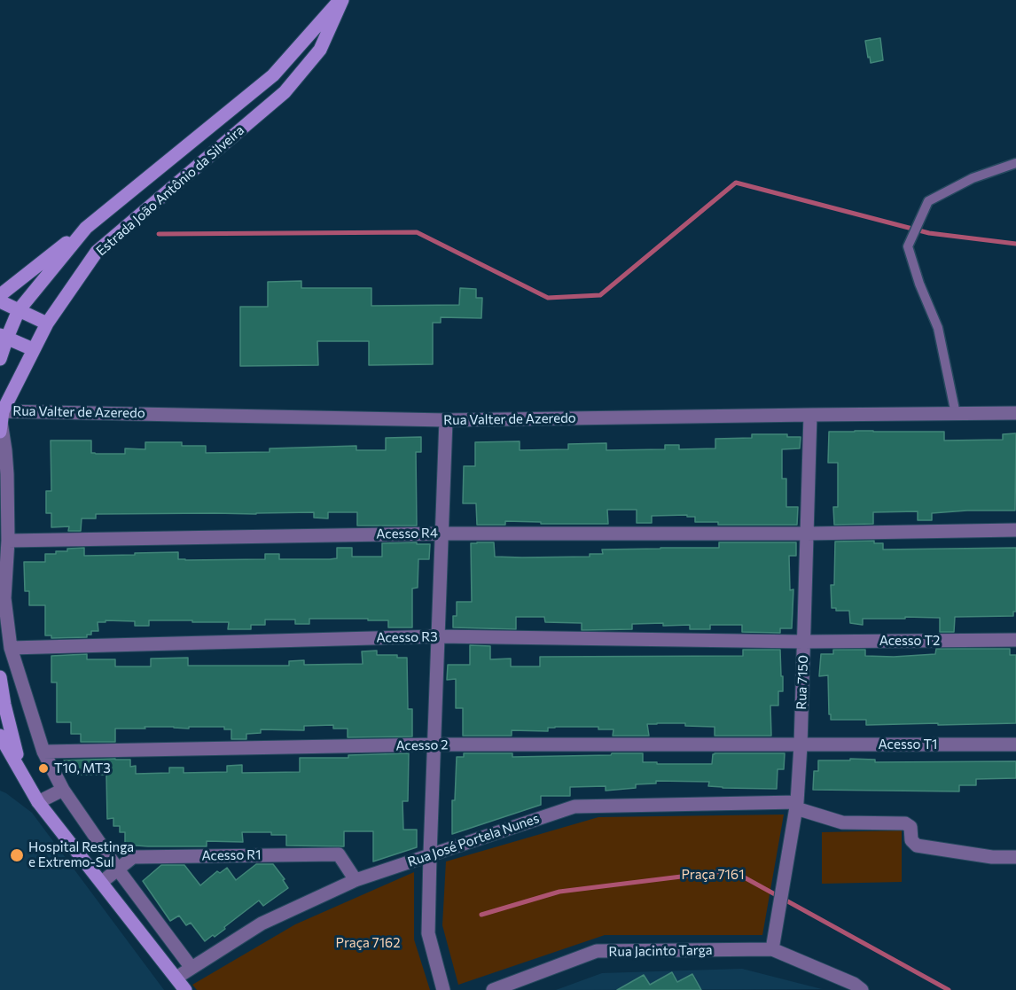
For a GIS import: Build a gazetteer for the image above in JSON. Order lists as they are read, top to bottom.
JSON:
{
  "streets": {
    "main road": ["Estrada João Antônio da Silveira"],
    "street": [
      "Rua Valter de Azeredo",
      "Acesso R4",
      "Acesso R3",
      "Acesso T2",
      "Rua 7150",
      "Acesso T1",
      "Acesso 2",
      "Rua José Portela Nunes",
      "Acesso R1",
      "Rua Jacinto Targa"
    ]
  },
  "crossings": [
    ["Estrada João Antônio da Silveira", "Rua Valter de Azeredo"],
    ["Rua Valter de Azeredo", "Rua 7150"],
    ["Acesso R4", "Rua 7150"],
    ["Acesso R3", "Acesso T2"],
    ["Acesso R3", "Rua 7150"],
    ["Acesso T2", "Rua 7150"],
    ["Rua 7150", "Acesso T1"],
    ["Rua 7150", "Acesso 2"],
    ["Rua 7150", "Rua José Portela Nunes"],
    ["Rua 7150", "Rua Jacinto Targa"],
    ["Acesso T1", "Acesso 2"],
    ["Rua José Portela Nunes", "Acesso R1"]
  ],
  "parks": ["Praça 7161", "Praça 7162"],
  "places": ["T10, MT3", "Hospital Restinga e Extremo-Sul"]
}
